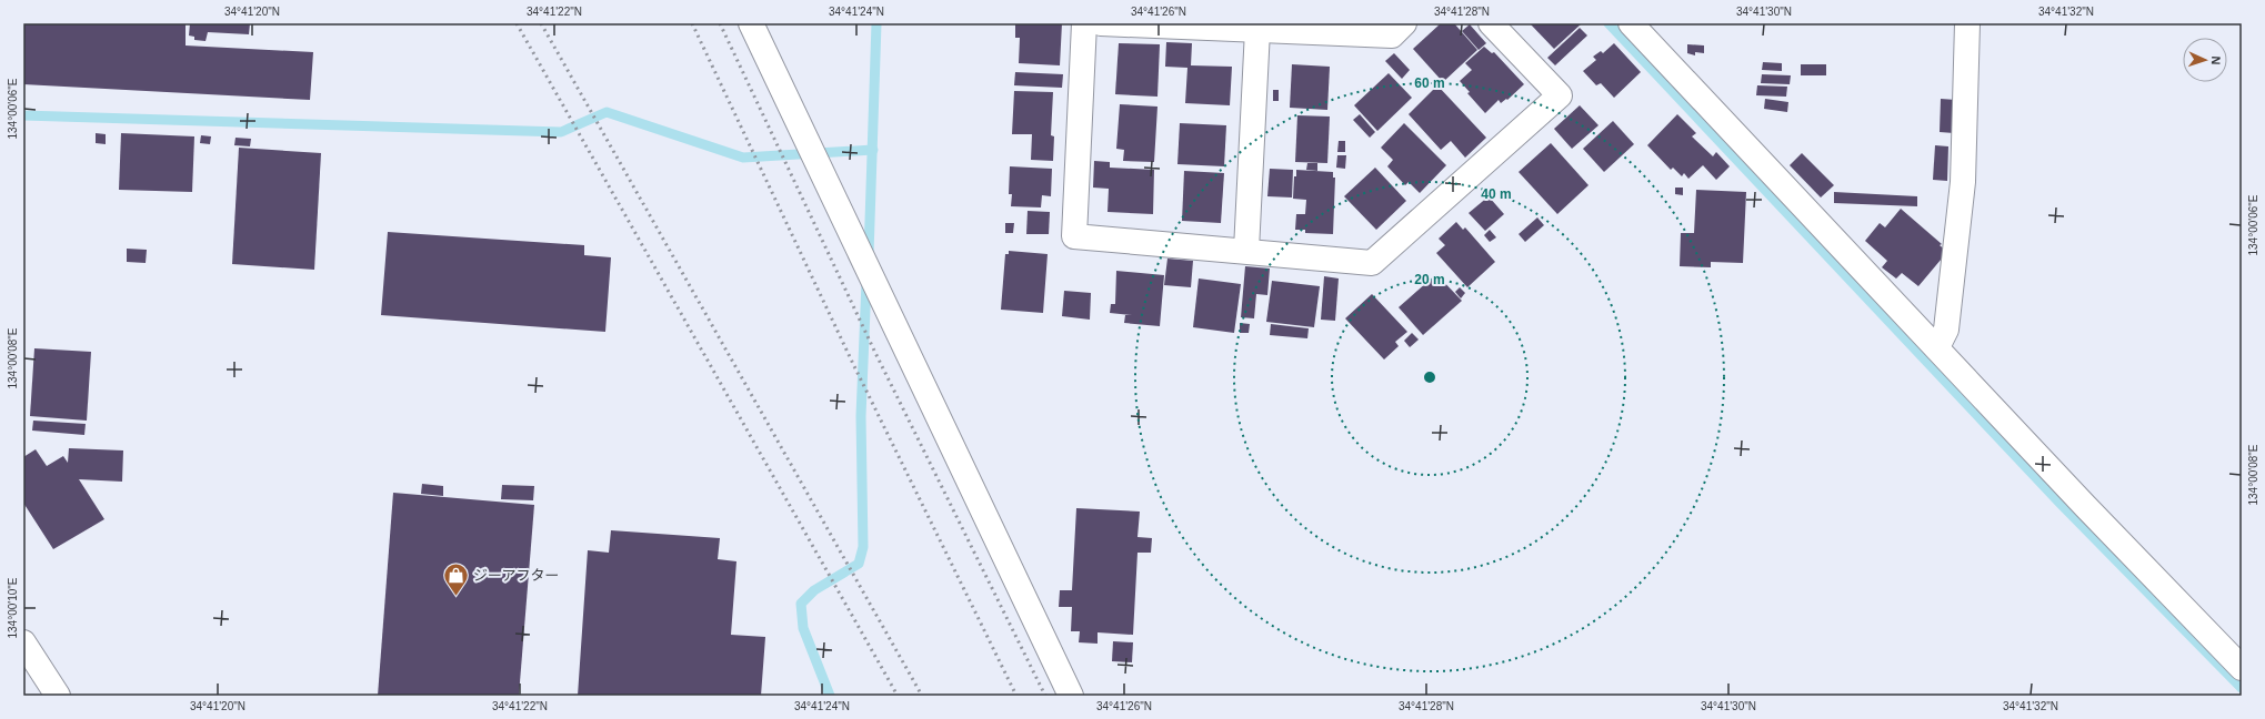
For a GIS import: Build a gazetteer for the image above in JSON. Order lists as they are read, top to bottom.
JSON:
{
  "places": {
    "shop": ["ジーアフター"]
  },
  "north": "right",
  "coordinates": [
    "34°41'20\"N",
    "34°41'22\"N",
    "34°41'24\"N",
    "34°41'26\"N",
    "34°41'28\"N",
    "34°41'30\"N",
    "34°41'32\"N",
    "134°00'06\"E",
    "134°00'08\"E",
    "134°00'10\"E"
  ],
  "rings": ["60 m", "40 m", "20 m"]
}
